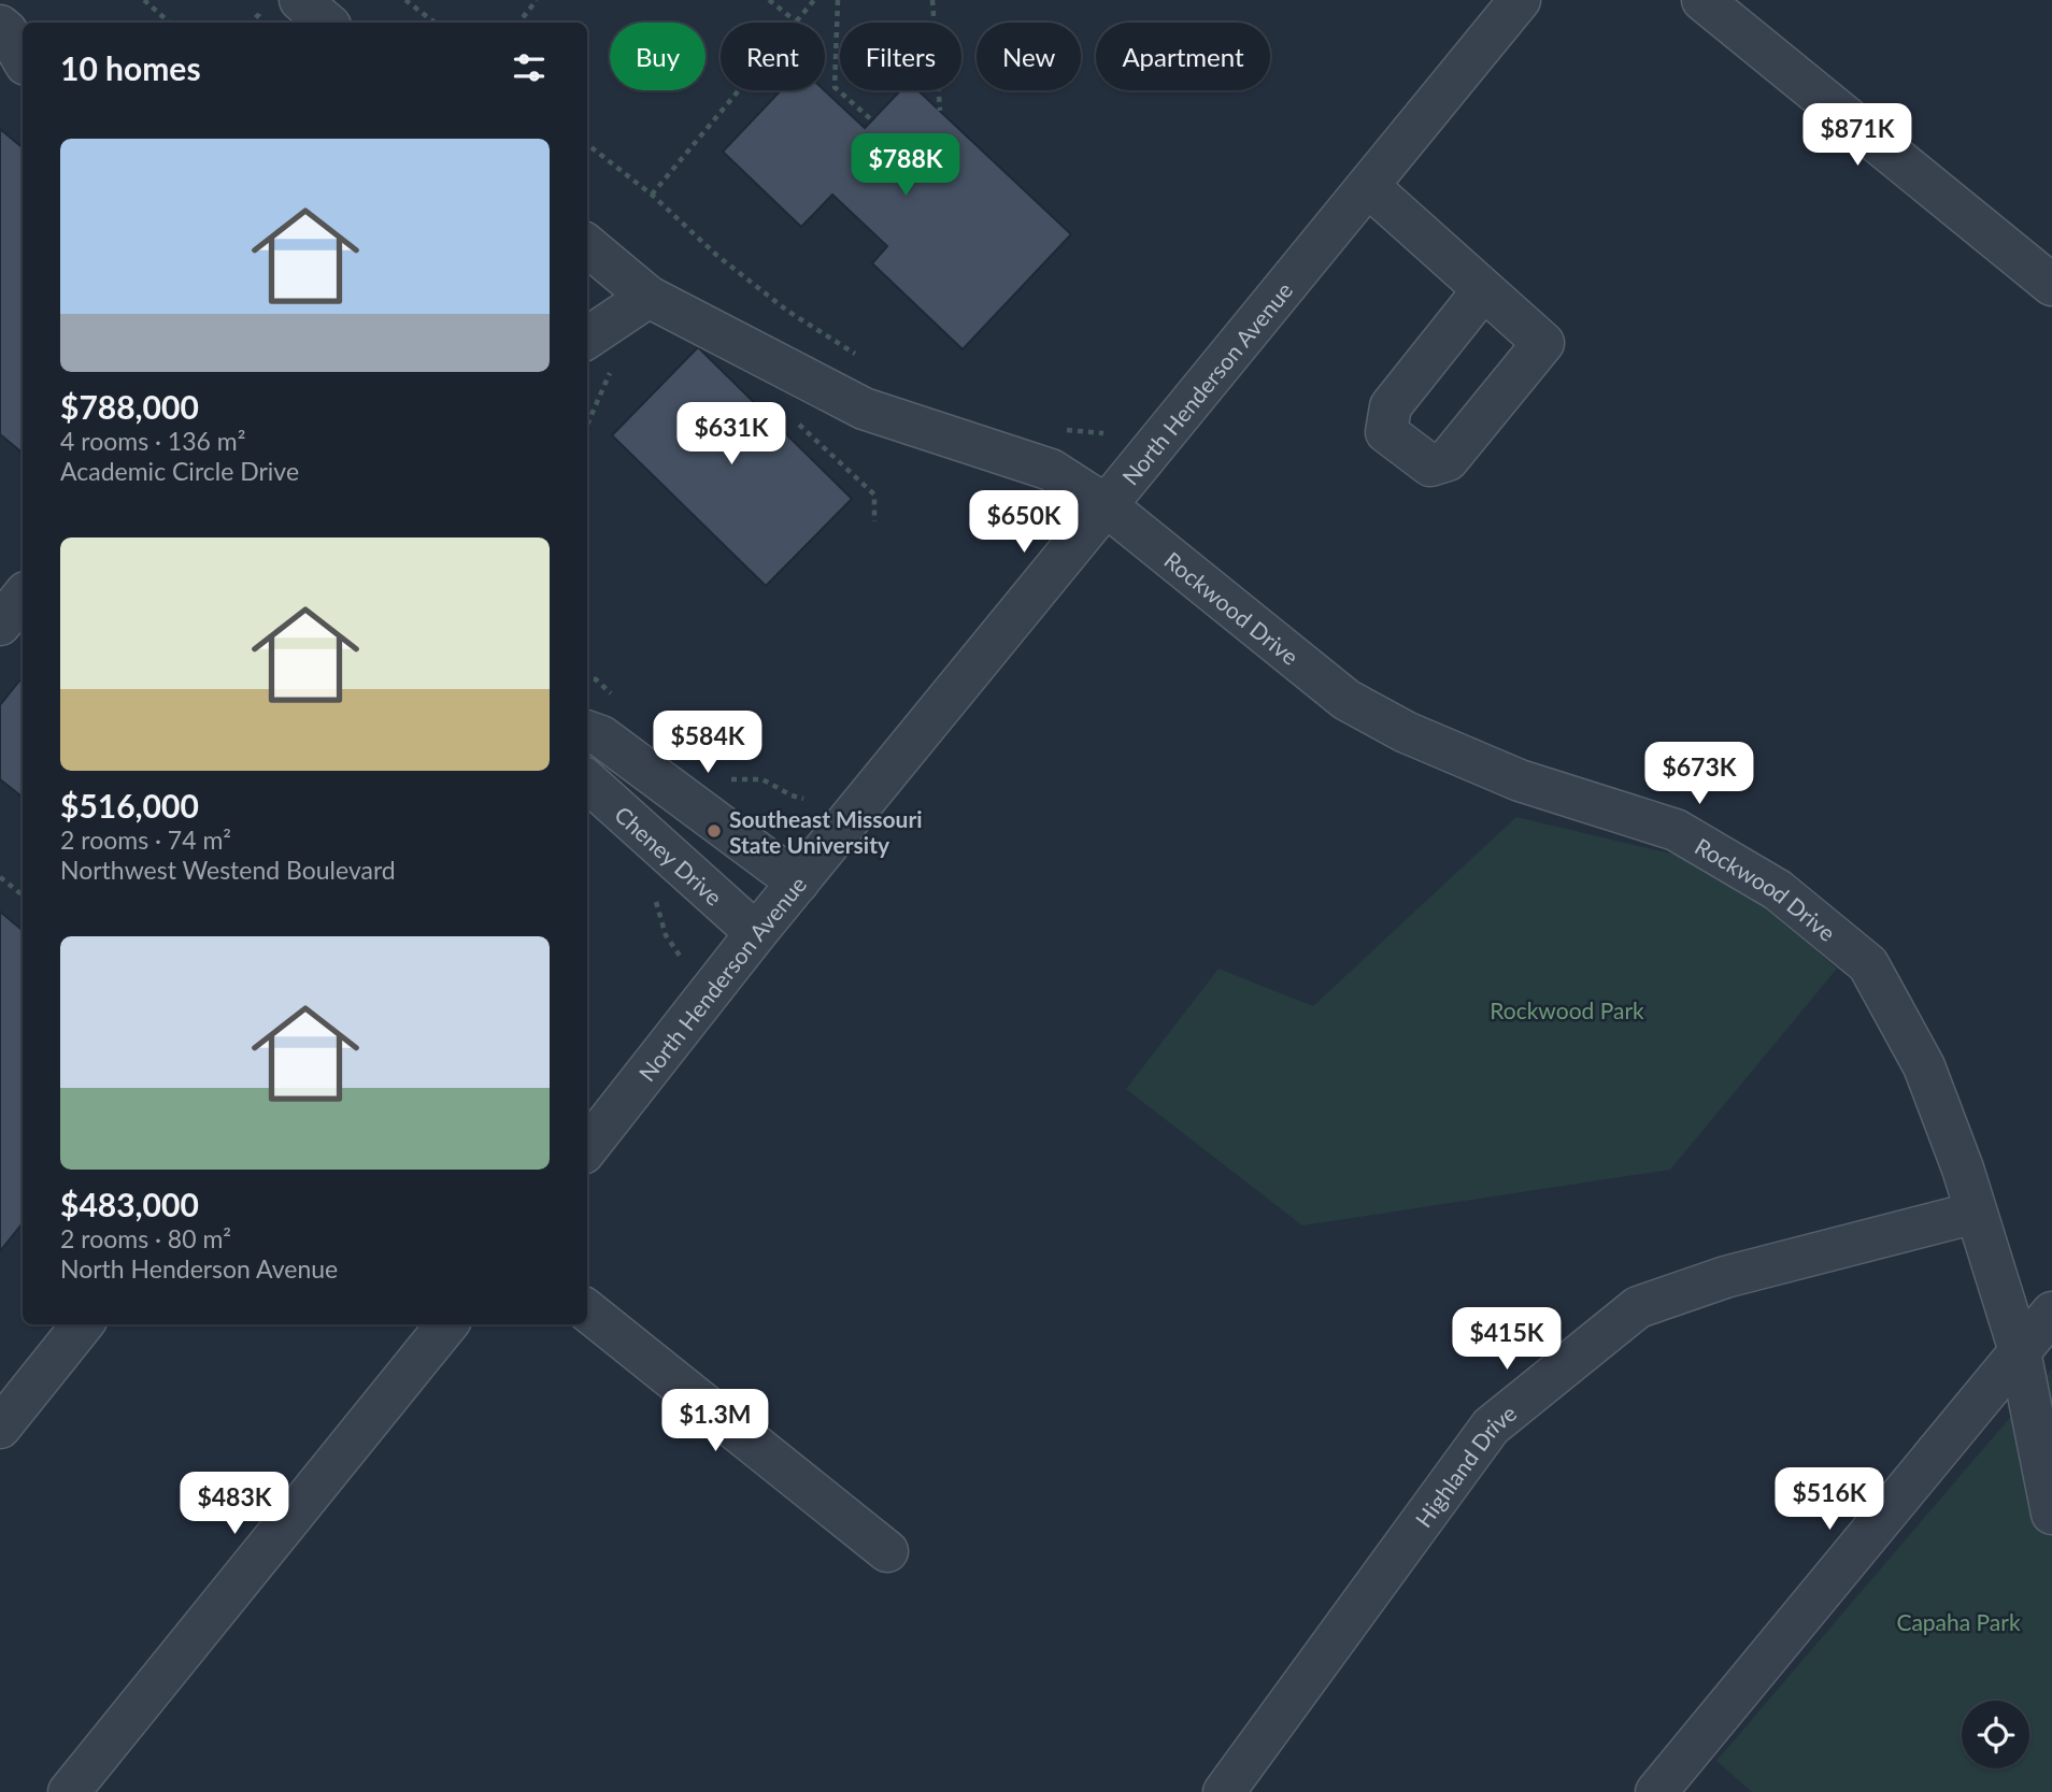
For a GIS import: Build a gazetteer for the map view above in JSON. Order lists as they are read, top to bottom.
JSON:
{
  "streets": {
    "street": [
      "North Henderson Avenue",
      "Rockwood Drive",
      "Cheney Drive",
      "Highland Drive"
    ]
  },
  "crossings": [
    ["North Henderson Avenue", "Rockwood Drive"],
    ["North Henderson Avenue", "Cheney Drive"],
    ["Rockwood Drive", "Highland Drive"]
  ],
  "parks": ["Rockwood Park", "Capaha Park"],
  "places": ["Southeast Missouri State University"],
  "page": {
    "chip": [
      "Buy",
      "Rent",
      "Filters",
      "New",
      "Apartment"
    ],
    "heading": "10 homes",
    "price": [
      "$871K",
      "$788K",
      "$631K",
      "$650K",
      "$584K",
      "$673K",
      "$415K",
      "$1.3M",
      "$516K",
      "$483K"
    ],
    "list": [
      {
        "name": "$788,000",
        "note": "4 rooms · 136 m² · Academic Circle Drive"
      },
      {
        "name": "$516,000",
        "note": "2 rooms · 74 m² · Northwest Westend Boulevard"
      },
      {
        "name": "$483,000",
        "note": "2 rooms · 80 m² · North Henderson Avenue"
      }
    ]
  }
}
